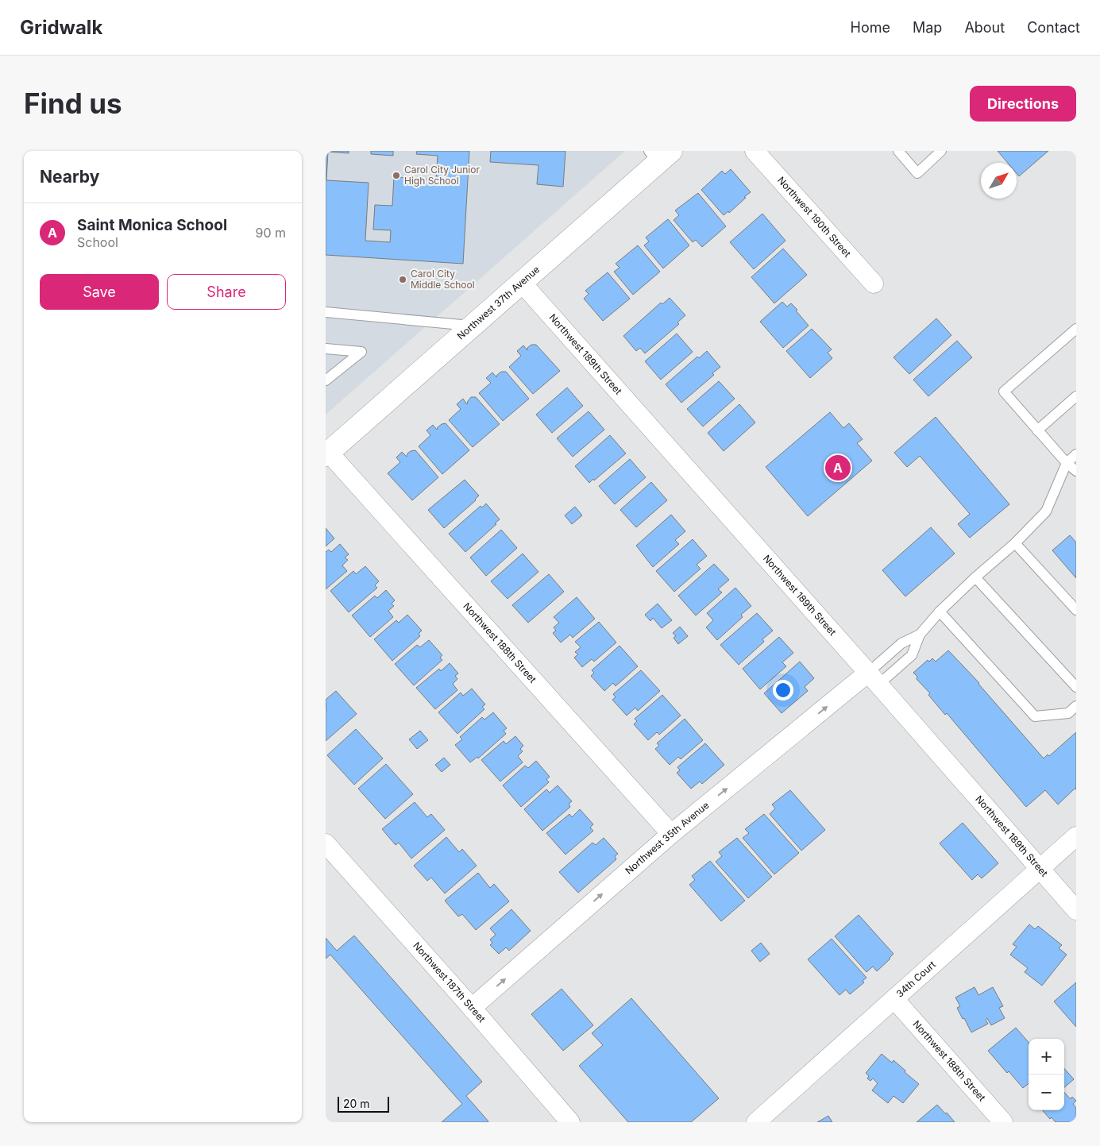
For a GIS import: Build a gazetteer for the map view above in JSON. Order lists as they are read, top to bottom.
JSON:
{
  "streets": {
    "main road": ["Northwest 37th Avenue"],
    "street": [
      "Northwest 190th Street",
      "Northwest 189th Street",
      "Northwest 188th Street",
      "Northwest 35th Avenue",
      "34th Court",
      "Northwest 187th Street"
    ]
  },
  "crossings": [
    ["Northwest 37th Avenue", "Northwest 189th Street"],
    ["Northwest 37th Avenue", "Northwest 188th Street"],
    ["Northwest 189th Street", "Northwest 35th Avenue"],
    ["Northwest 189th Street", "34th Court"],
    ["Northwest 188th Street", "Northwest 35th Avenue"],
    ["Northwest 188th Street", "34th Court"],
    ["Northwest 35th Avenue", "Northwest 187th Street"]
  ],
  "one_way": ["Northwest 35th Avenue"],
  "places": ["Carol City Junior High School", "Carol City Middle School"],
  "scale_bar": "20 m",
  "north": "top right",
  "page": {
    "header": "Gridwalk",
    "nav": [
      "Home",
      "Map",
      "About",
      "Contact"
    ],
    "buttons": [
      "Directions",
      ["Save", "Share"]
    ],
    "title": "Find us",
    "heading": "Nearby",
    "list": [
      {
        "mark": "A",
        "name": "Saint Monica School",
        "note": "School",
        "value": "90 m"
      }
    ],
    "pins": "A",
    "map_buttons": ["+", "−"],
    "scale": "20 m"
  }
}
